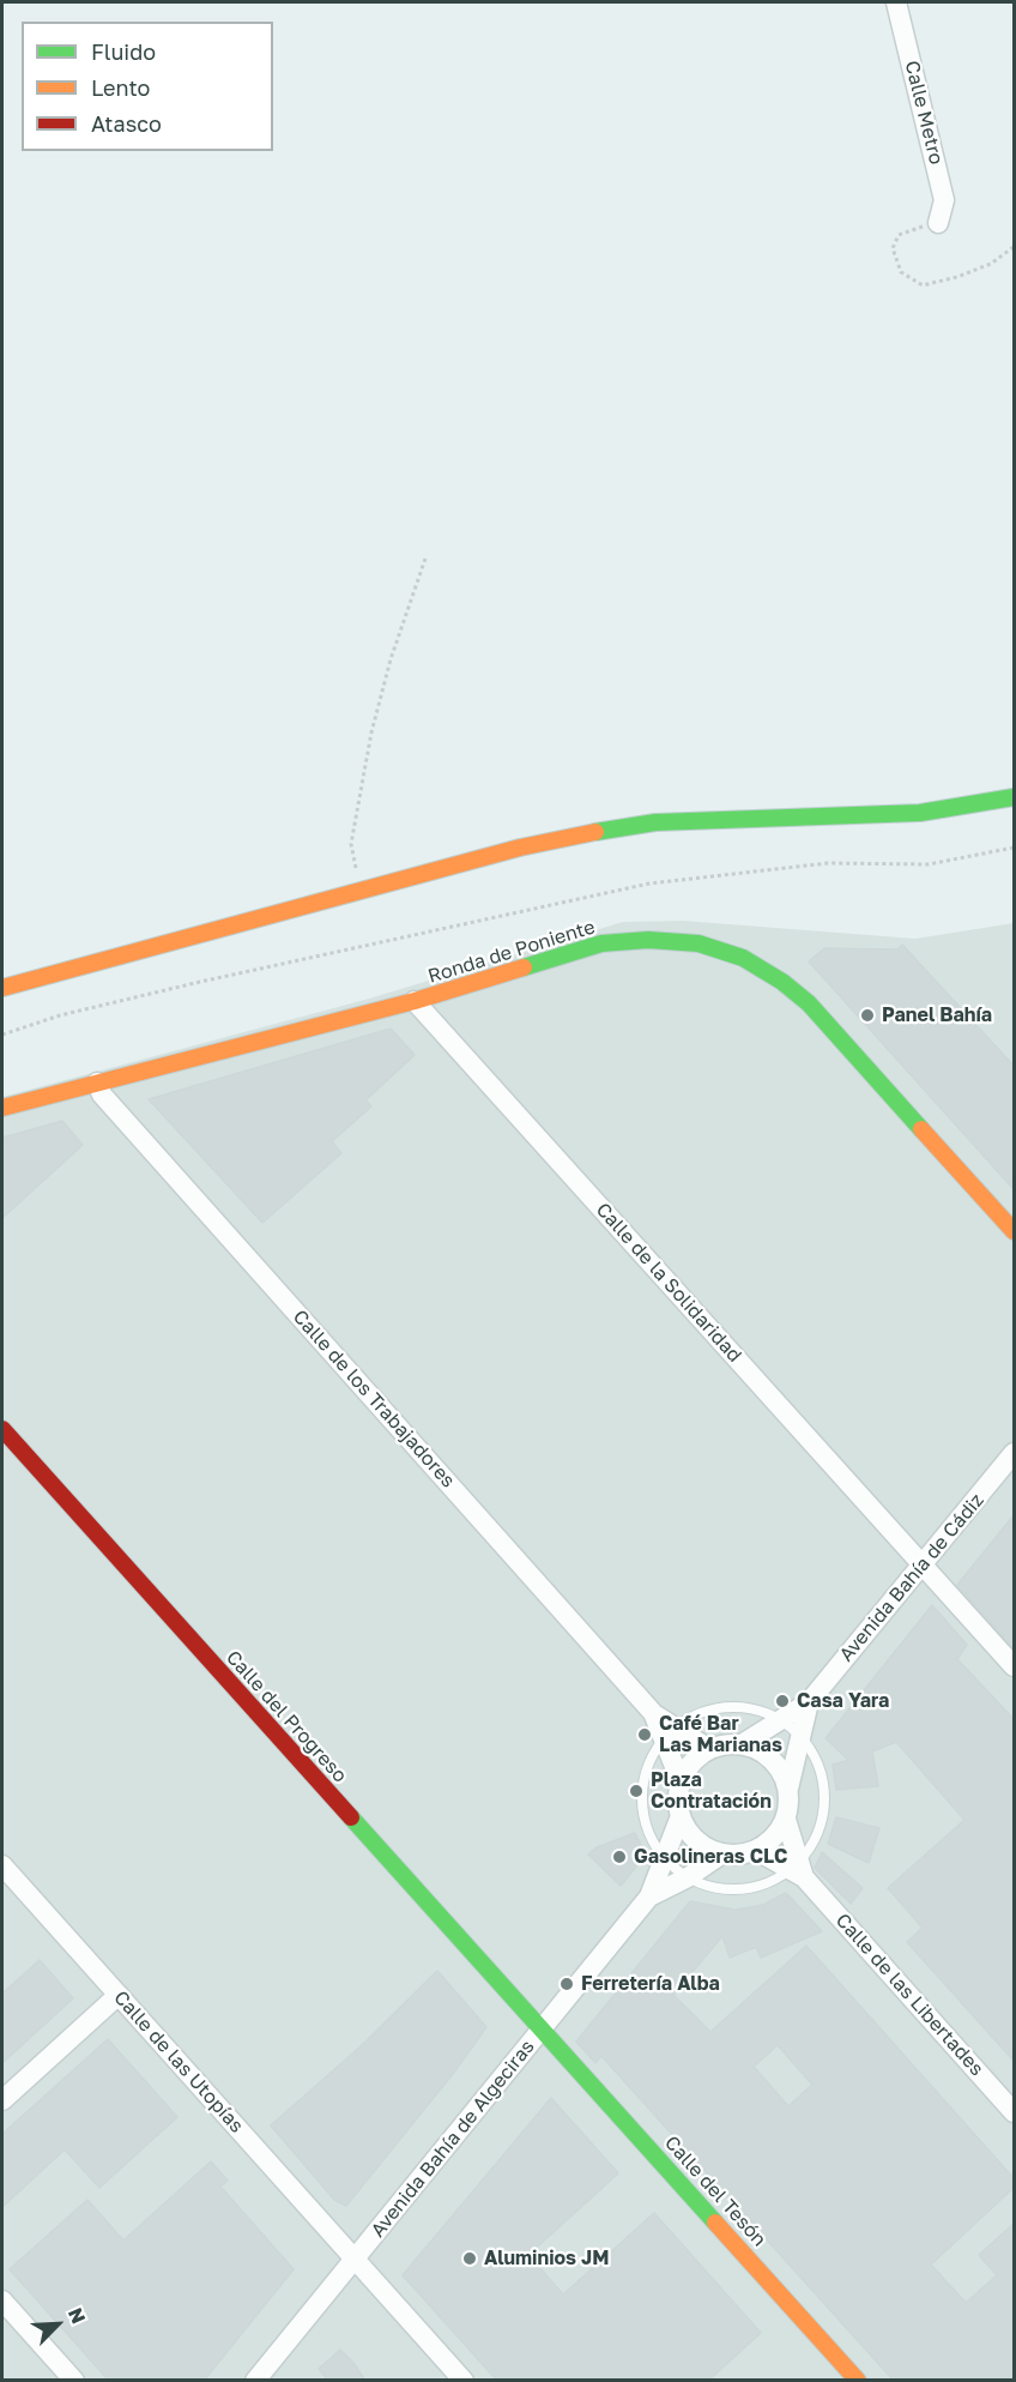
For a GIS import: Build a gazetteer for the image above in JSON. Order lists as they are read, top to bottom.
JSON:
{
  "streets": {
    "street": [
      "Calle Metro",
      "Ronda de Poniente",
      "Calle de la Solidaridad",
      "Calle de los Trabajadores",
      "Avenida Bahía de Cádiz",
      "Calle del Progreso",
      "Calle de las Libertades",
      "Calle de las Utopías",
      "Avenida Bahía de Algeciras",
      "Calle del Tesón"
    ]
  },
  "crossings": [
    ["Ronda de Poniente", "Calle de la Solidaridad"],
    ["Ronda de Poniente", "Calle de los Trabajadores"],
    ["Calle de la Solidaridad", "Avenida Bahía de Cádiz"],
    ["Calle de los Trabajadores", "Avenida Bahía de Cádiz"],
    ["Calle de los Trabajadores", "Calle de las Libertades"],
    ["Calle de los Trabajadores", "Avenida Bahía de Algeciras"],
    ["Avenida Bahía de Cádiz", "Calle de las Libertades"],
    ["Avenida Bahía de Cádiz", "Avenida Bahía de Algeciras"],
    ["Calle del Progreso", "Avenida Bahía de Algeciras"],
    ["Calle del Progreso", "Calle del Tesón"],
    ["Calle de las Libertades", "Avenida Bahía de Algeciras"],
    ["Calle de las Utopías", "Avenida Bahía de Algeciras"],
    ["Avenida Bahía de Algeciras", "Calle del Tesón"]
  ],
  "places": [
    "Panel Bahía",
    "Casa Yara",
    "Café Bar Las Marianas",
    "Plaza Contratación",
    "Gasolineras CLC",
    "Ferretería Alba",
    "Aluminios JM"
  ],
  "legend": ["Fluido", "Lento", "Atasco"],
  "north": "top right"
}
